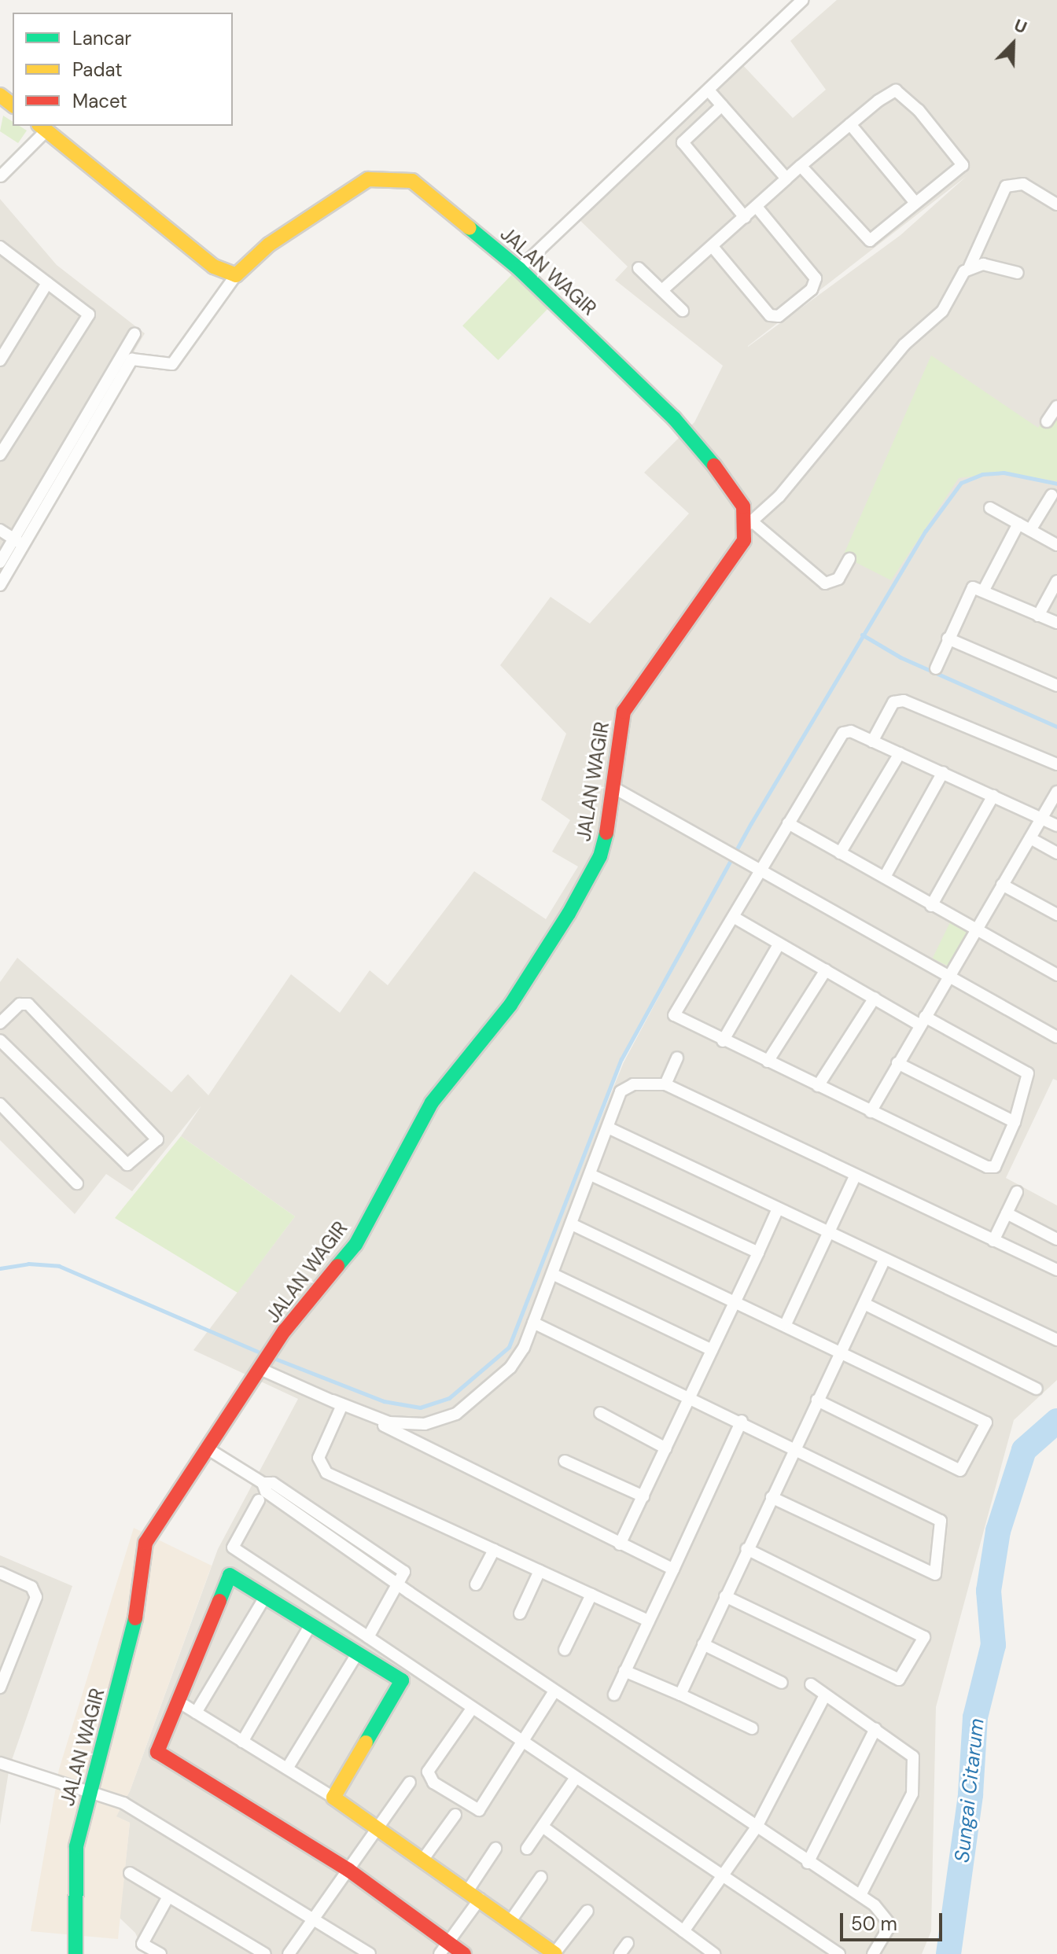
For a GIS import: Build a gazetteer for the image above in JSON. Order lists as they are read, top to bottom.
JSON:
{
  "streets": {
    "street": ["JALAN WAGIR"]
  },
  "water": ["Sungai Citarum"],
  "legend": ["Lancar", "Padat", "Macet"],
  "scale_bar": "50 m",
  "north": "top right"
}
